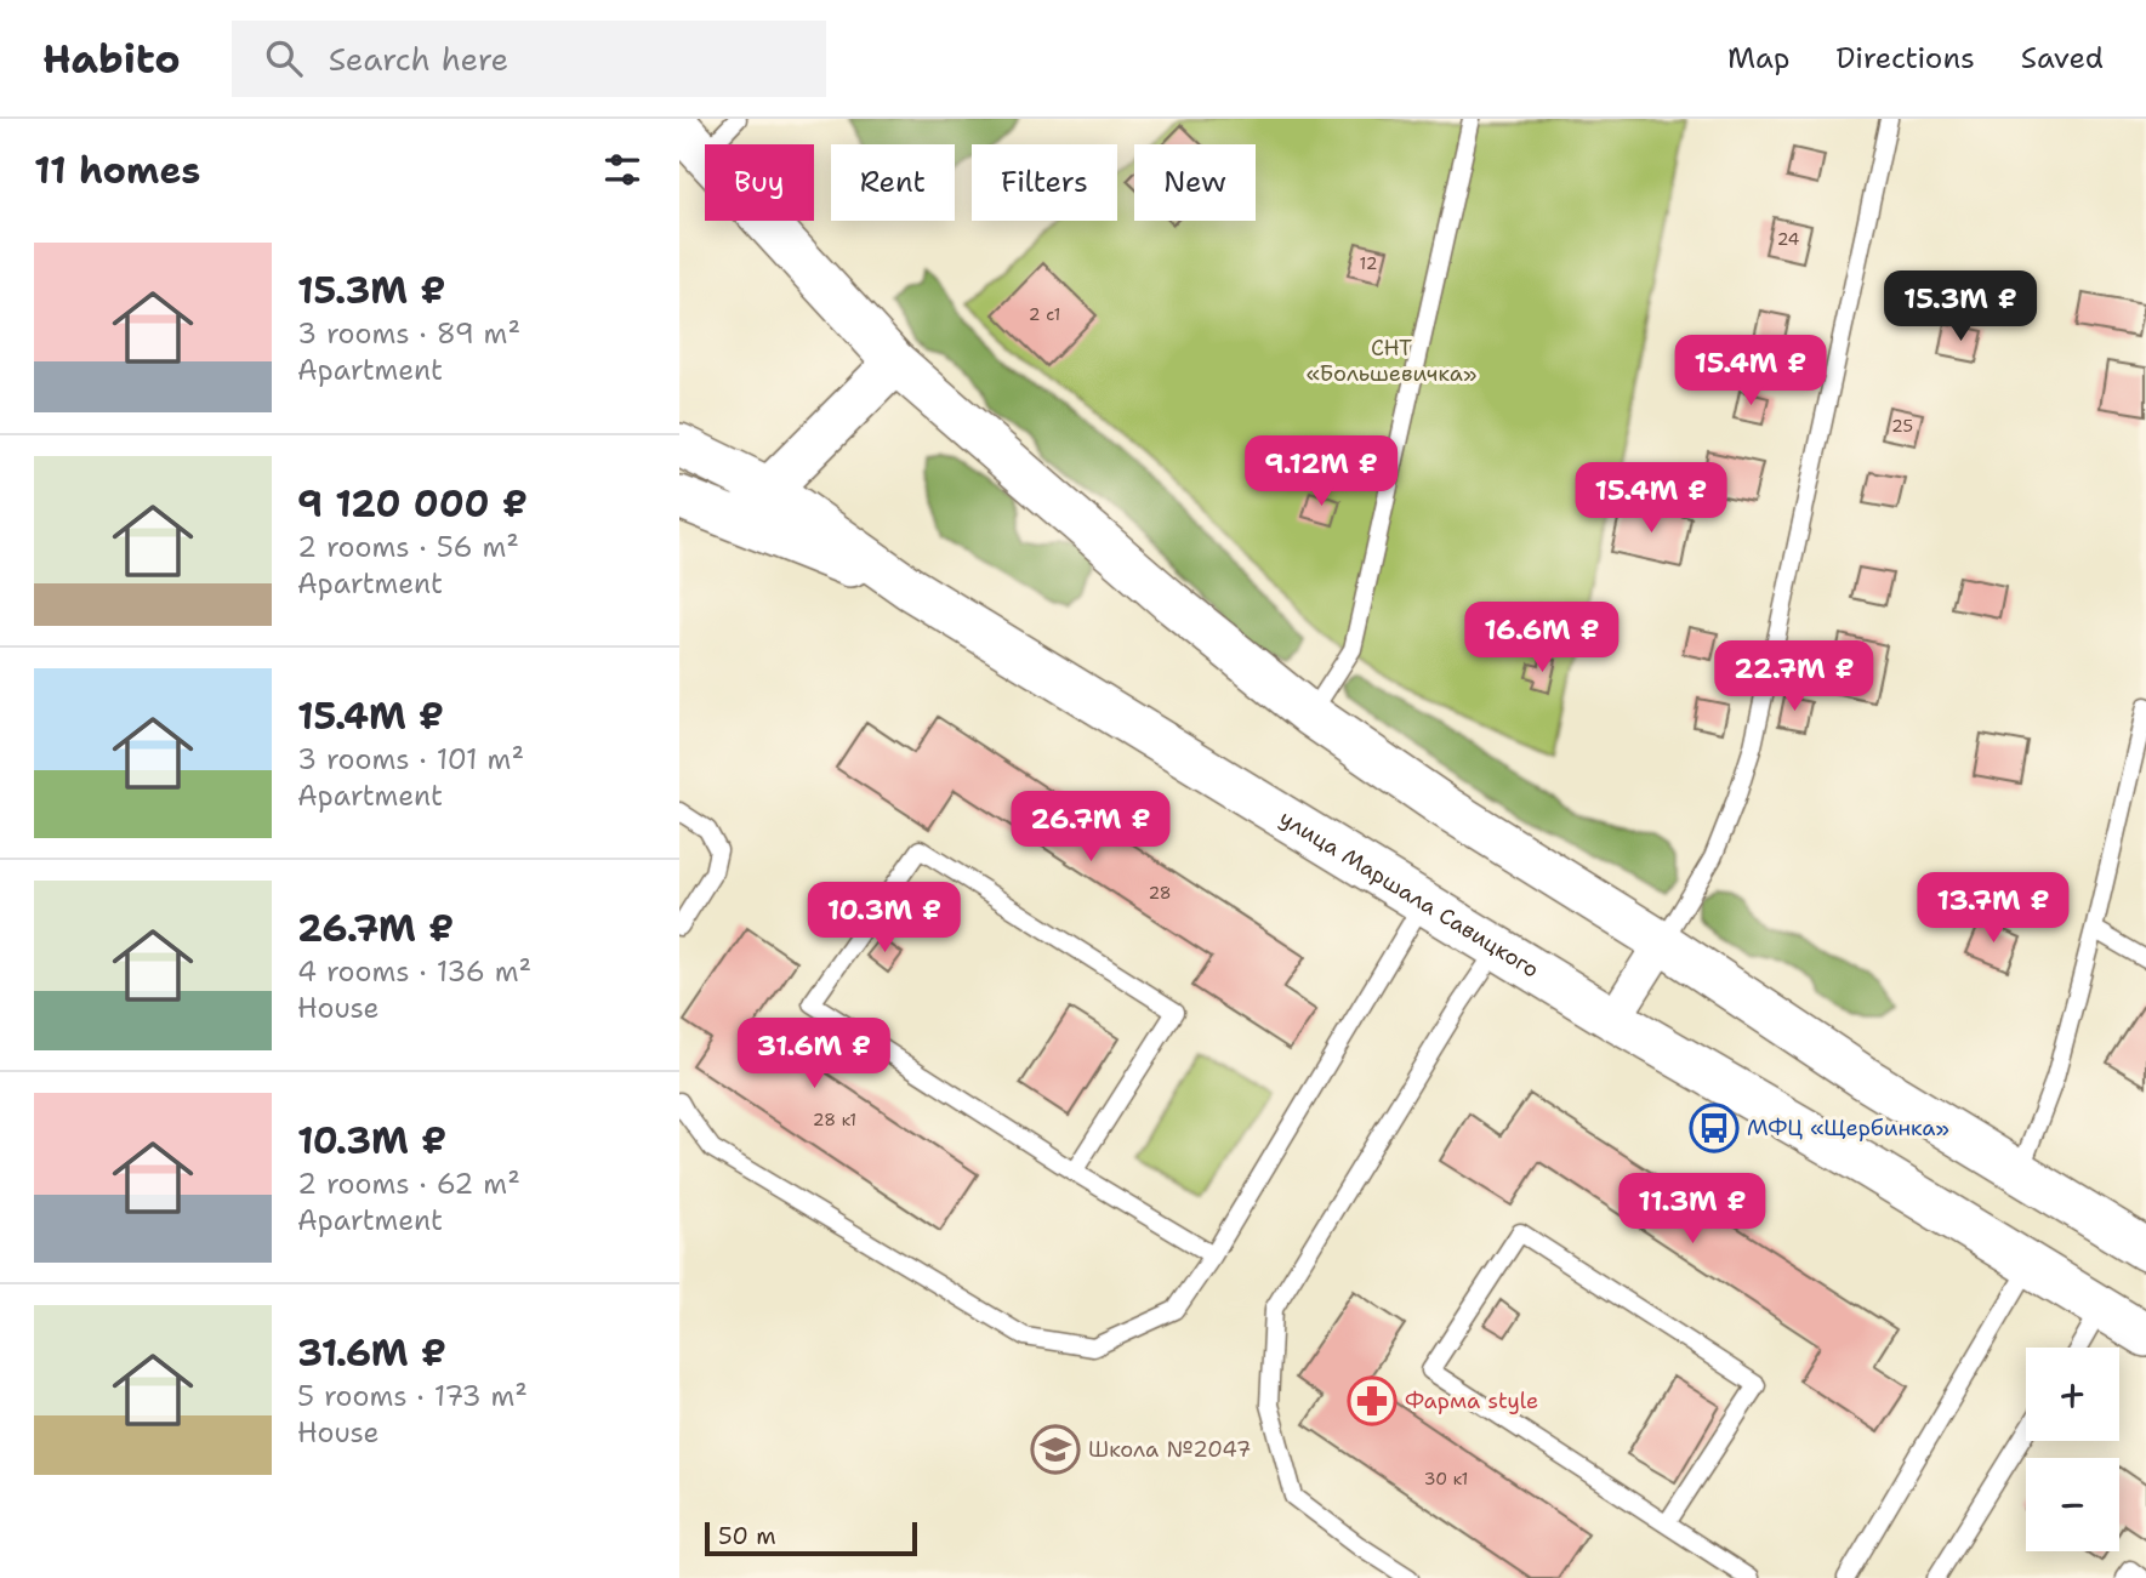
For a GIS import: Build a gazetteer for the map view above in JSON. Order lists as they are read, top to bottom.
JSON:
{
  "streets": {
    "street": ["улица Маршала Савицкого"]
  },
  "parks": ["СНТ «Большевичка»"],
  "places": {
    "bus stop": ["МФЦ «Щербинка»"],
    "pharmacy": ["Фарма style"],
    "school or university": ["Школа №2047"]
  },
  "house_numbers": [
    "24",
    "12",
    "2 с1",
    "25",
    "28",
    "28 к1",
    "30 к1"
  ],
  "scale_bar": "50 m",
  "page": {
    "header": "Habito",
    "search": "Search here",
    "nav": ["Map", "Directions", "Saved"],
    "heading": "11 homes",
    "chip": [
      "Buy",
      "Rent",
      "Filters",
      "New"
    ],
    "list": [
      {
        "name": "15.3M ₽",
        "note": "3 rooms · 89 m² · Apartment"
      },
      {
        "name": "9 120 000 ₽",
        "note": "2 rooms · 56 m² · Apartment"
      },
      {
        "name": "15.4M ₽",
        "note": "3 rooms · 101 m² · Apartment"
      },
      {
        "name": "26.7M ₽",
        "note": "4 rooms · 136 m² · House"
      },
      {
        "name": "10.3M ₽",
        "note": "2 rooms · 62 m² · Apartment"
      },
      {
        "name": "31.6M ₽",
        "note": "5 rooms · 173 m² · House"
      }
    ],
    "price": [
      "15.3M ₽",
      "15.4M ₽",
      "9.12M ₽",
      "15.4M ₽",
      "16.6M ₽",
      "22.7M ₽",
      "26.7M ₽",
      "13.7M ₽",
      "10.3M ₽",
      "31.6M ₽",
      "11.3M ₽"
    ],
    "map_buttons": ["+", "−"],
    "scale": "50 m"
  }
}
